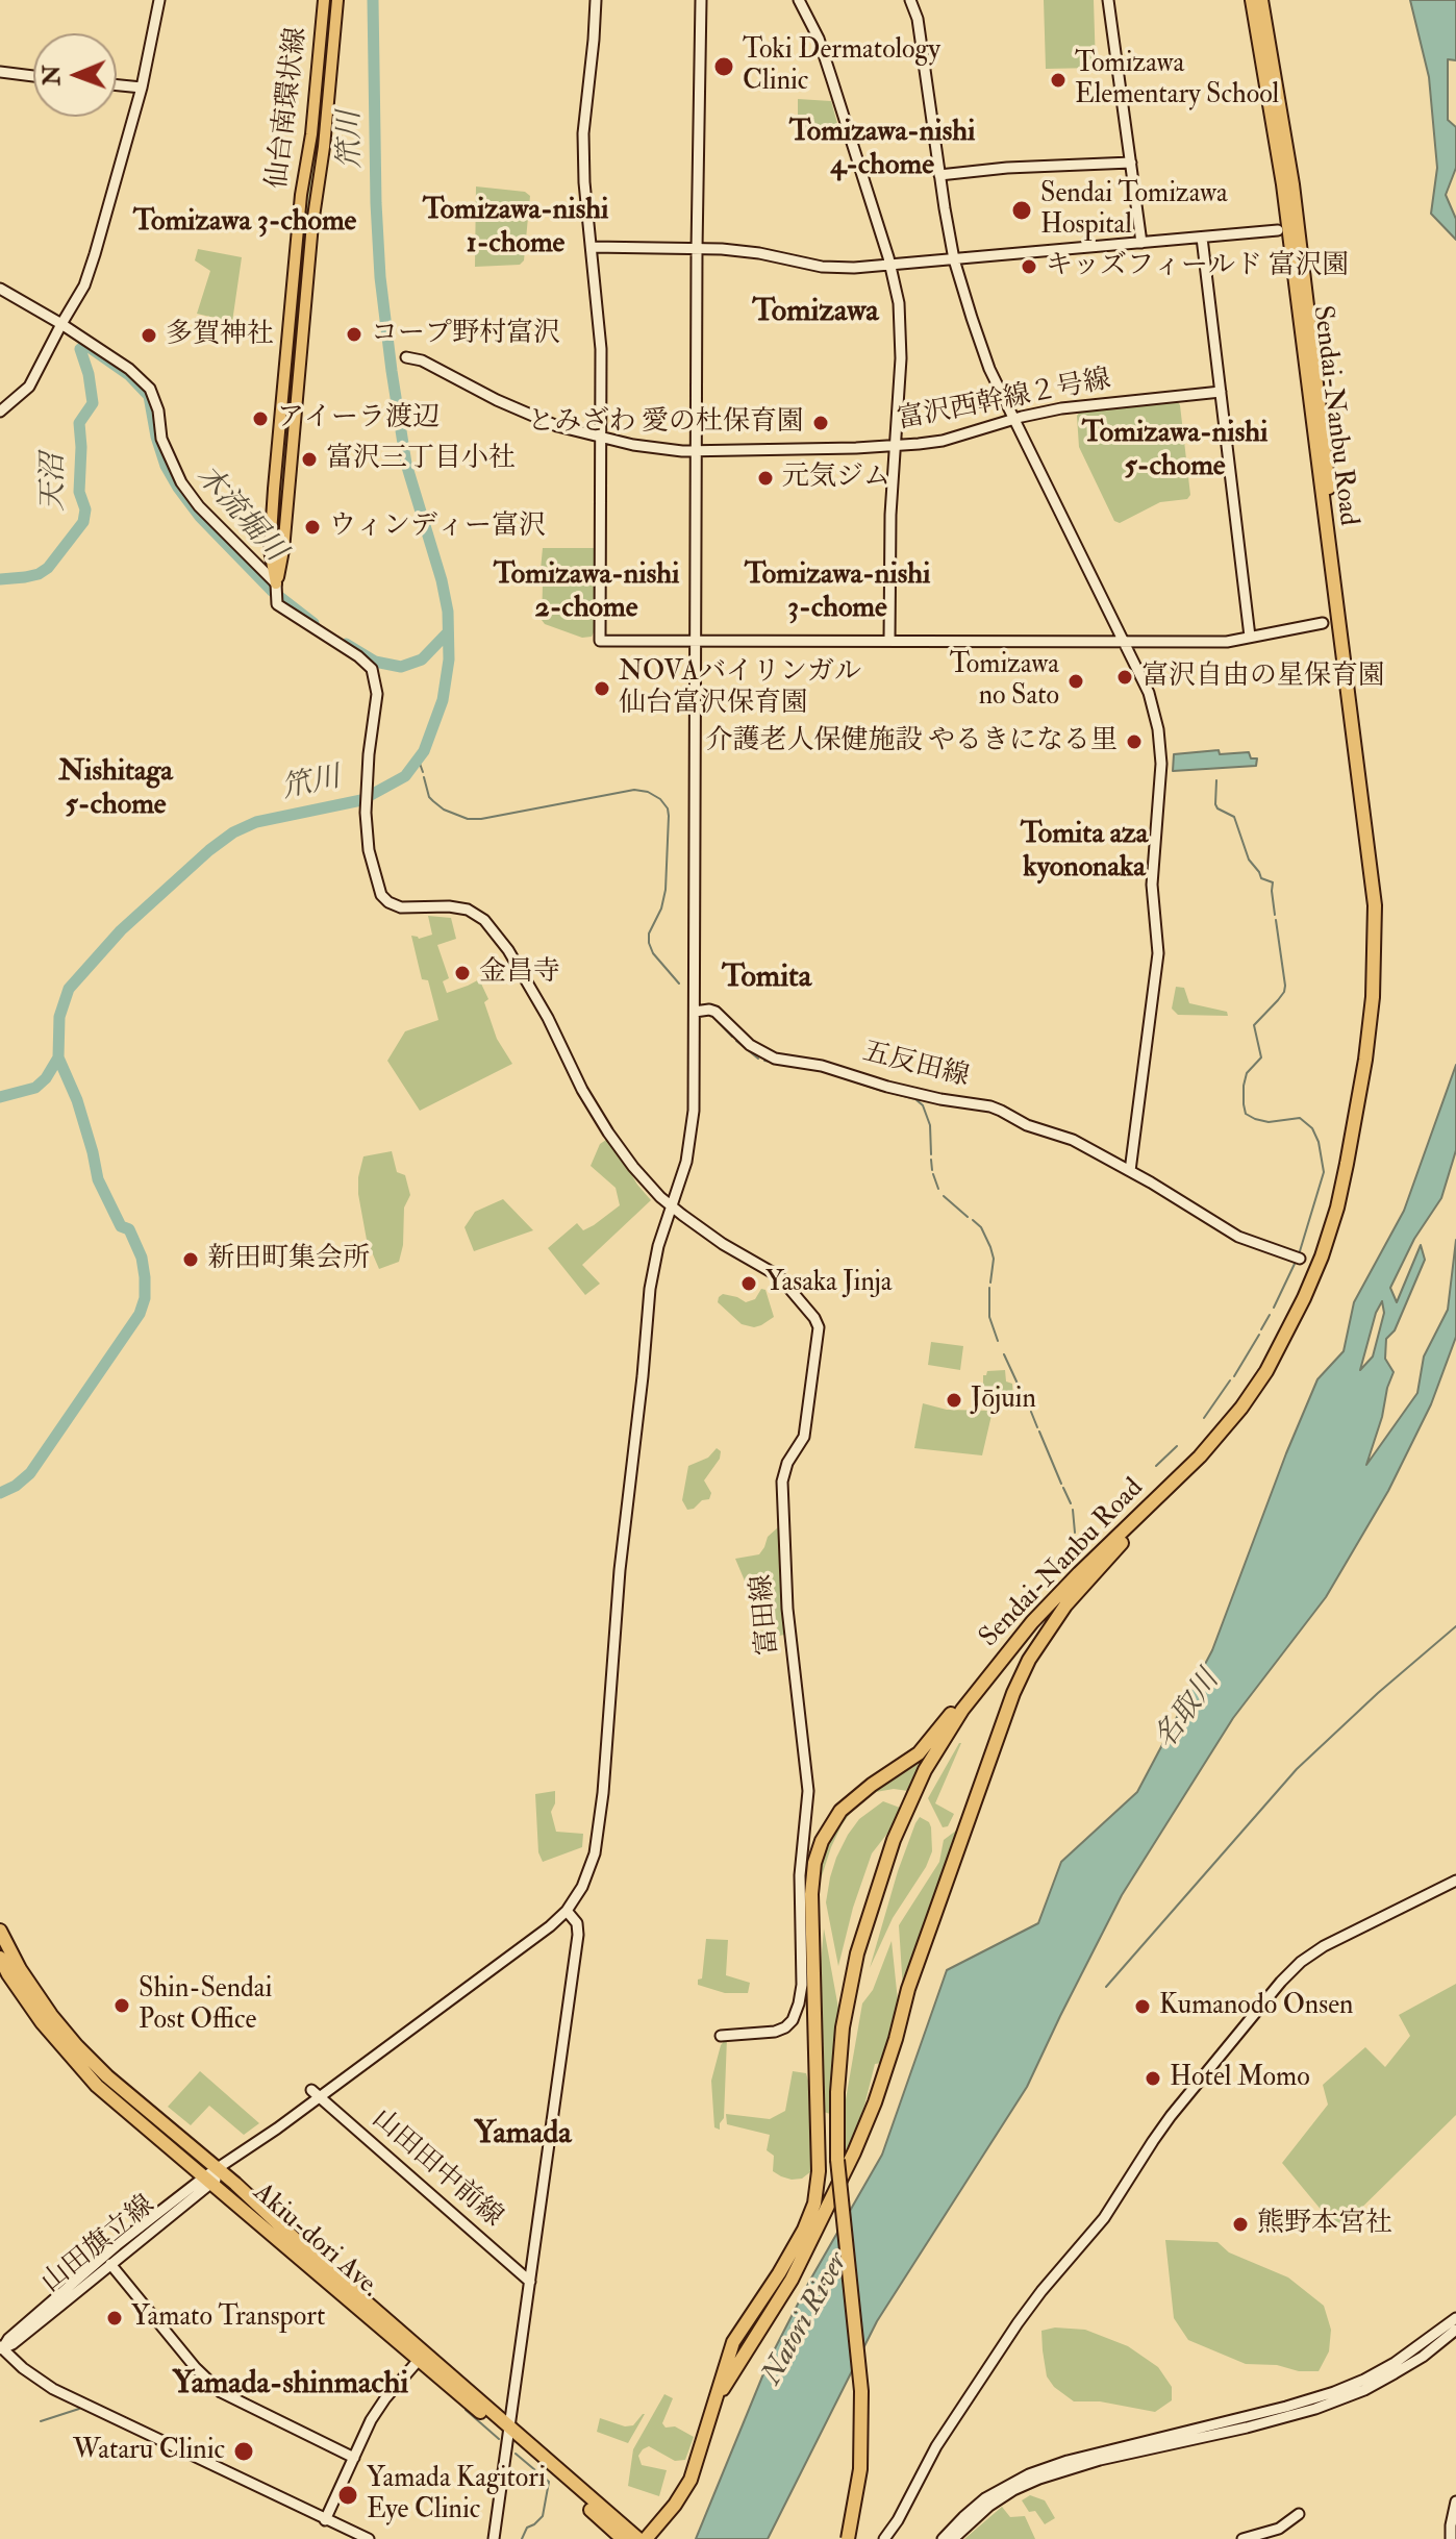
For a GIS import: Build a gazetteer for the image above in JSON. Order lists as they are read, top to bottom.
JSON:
{
  "streets": {
    "highway": ["Sendai-Nanbu Road", "Akiu-dori Ave."],
    "main road": ["仙台南環状線"],
    "street": [
      "富沢西幹線２号線",
      "五反田線",
      "富田線",
      "山田田中前線",
      "山田旗立線"
    ]
  },
  "crossings": [
    ["Akiu-dori Ave.", "山田旗立線"]
  ],
  "districts": [
    "Tomizawa-nishi 4-chome",
    "Tomizawa-nishi 1-chome",
    "Tomizawa 3-chome",
    "Tomizawa",
    "Tomizawa-nishi 5-chome",
    "Tomizawa-nishi 2-chome",
    "Tomizawa-nishi 3-chome",
    "Nishitaga 5-chome",
    "Tomita aza kyononaka",
    "Tomita",
    "Yamada",
    "Yamada-shinmachi"
  ],
  "water": [
    "笊川",
    "天沼",
    "木流堀川",
    "名取川",
    "Natori River"
  ],
  "places": [
    "Toki Dermatology Clinic",
    "Tomizawa Elementary School",
    "Sendai Tomizawa Hospital",
    "キッズフィールド 富沢園",
    "コープ野村富沢",
    "多賀神社",
    "アイーラ渡辺",
    "とみざわ 愛の杜保育園",
    "富沢三丁目小社",
    "元気ジム",
    "ウィンディー富沢",
    "富沢自由の星保育園",
    "Tomizawa no Sato",
    "NOVAバイリンガル 仙台富沢保育園",
    "介護老人保健施設 やるきになる里",
    "金昌寺",
    "新田町集会所",
    "Yasaka Jinja",
    "Jōjuin",
    "Shin-Sendai Post Office",
    "Kumanodo Onsen",
    "Hotel Momo",
    "熊野本宮社",
    "Yamato Transport",
    "Wataru Clinic",
    "Yamada Kagitori Eye Clinic"
  ],
  "north": "left"
}
